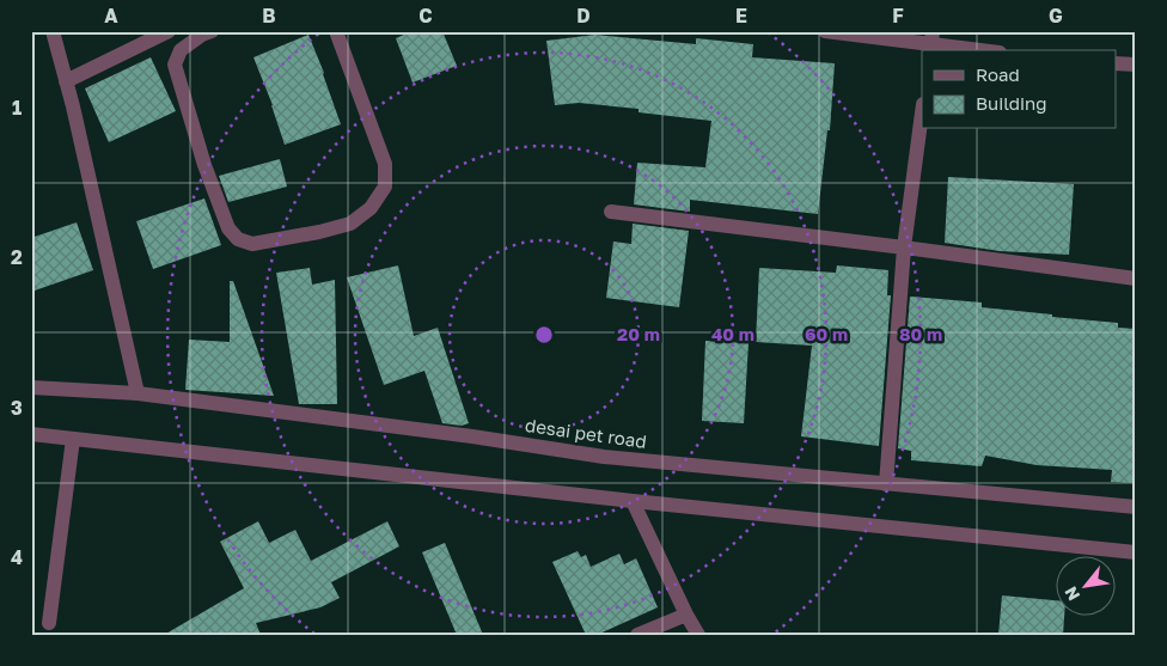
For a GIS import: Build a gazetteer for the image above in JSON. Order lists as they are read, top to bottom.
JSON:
{
  "streets": {
    "street": ["desai pet road"]
  },
  "legend": ["Road", "Building"],
  "north": "bottom left",
  "grid": {
    "columns": [
      "A",
      "B",
      "C",
      "D",
      "E",
      "F",
      "G"
    ],
    "rows": [
      "1",
      "2",
      "3",
      "4"
    ]
  },
  "rings": [
    "20 m",
    "40 m",
    "60 m",
    "80 m"
  ]
}
